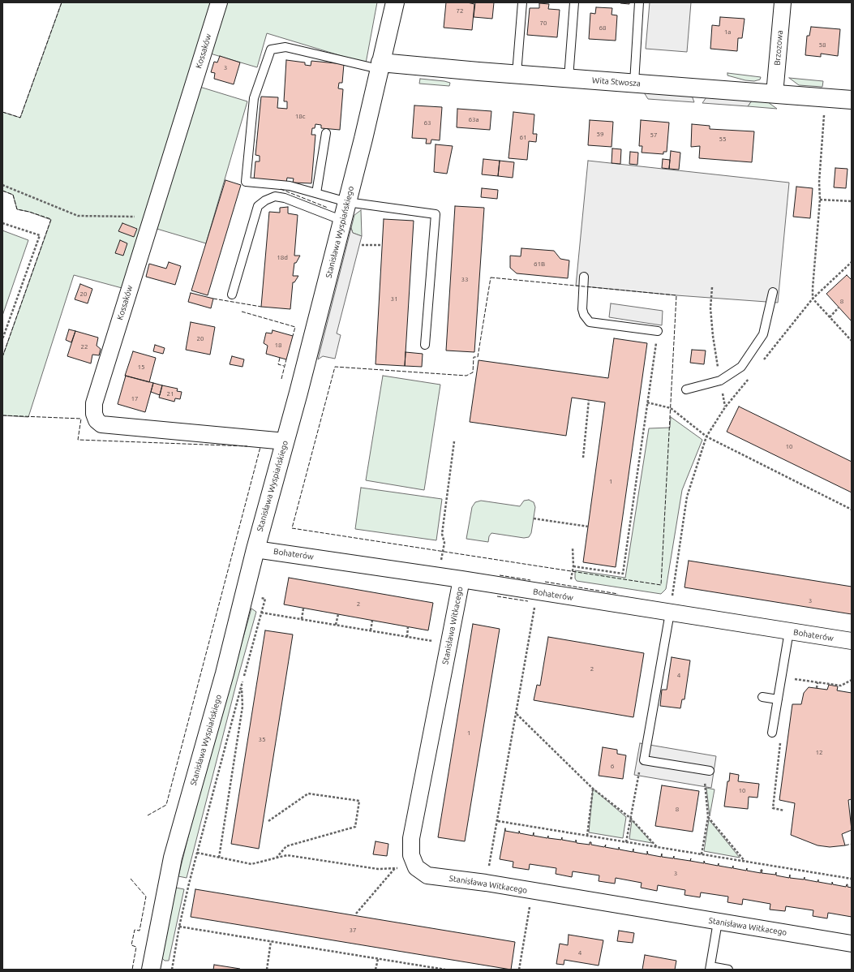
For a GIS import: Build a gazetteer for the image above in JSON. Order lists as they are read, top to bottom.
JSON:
{
  "streets": {
    "street": [
      "Brzozowa",
      "Kossaków",
      "Wita Stwosza",
      "Stanisława Wyspiańskiego",
      "Bohaterów",
      "Stanisława Witkacego"
    ]
  },
  "crossings": [
    ["Brzozowa", "Wita Stwosza"],
    ["Kossaków", "Stanisława Wyspiańskiego"],
    ["Wita Stwosza", "Stanisława Wyspiańskiego"],
    ["Stanisława Wyspiańskiego", "Bohaterów"],
    ["Bohaterów", "Stanisława Witkacego"]
  ],
  "house_numbers": [
    "72",
    "70",
    "68",
    "1a",
    "58",
    "3",
    "18c",
    "63a",
    "63",
    "59",
    "57",
    "61",
    "55",
    "18d",
    "61B",
    "33",
    "20",
    "31",
    "8",
    "20",
    "18",
    "22",
    "15",
    "21",
    "17",
    "10",
    "1",
    "3",
    "2",
    "2",
    "4",
    "1",
    "35",
    "12",
    "6",
    "10",
    "8",
    "3",
    "37",
    "4"
  ]
}
